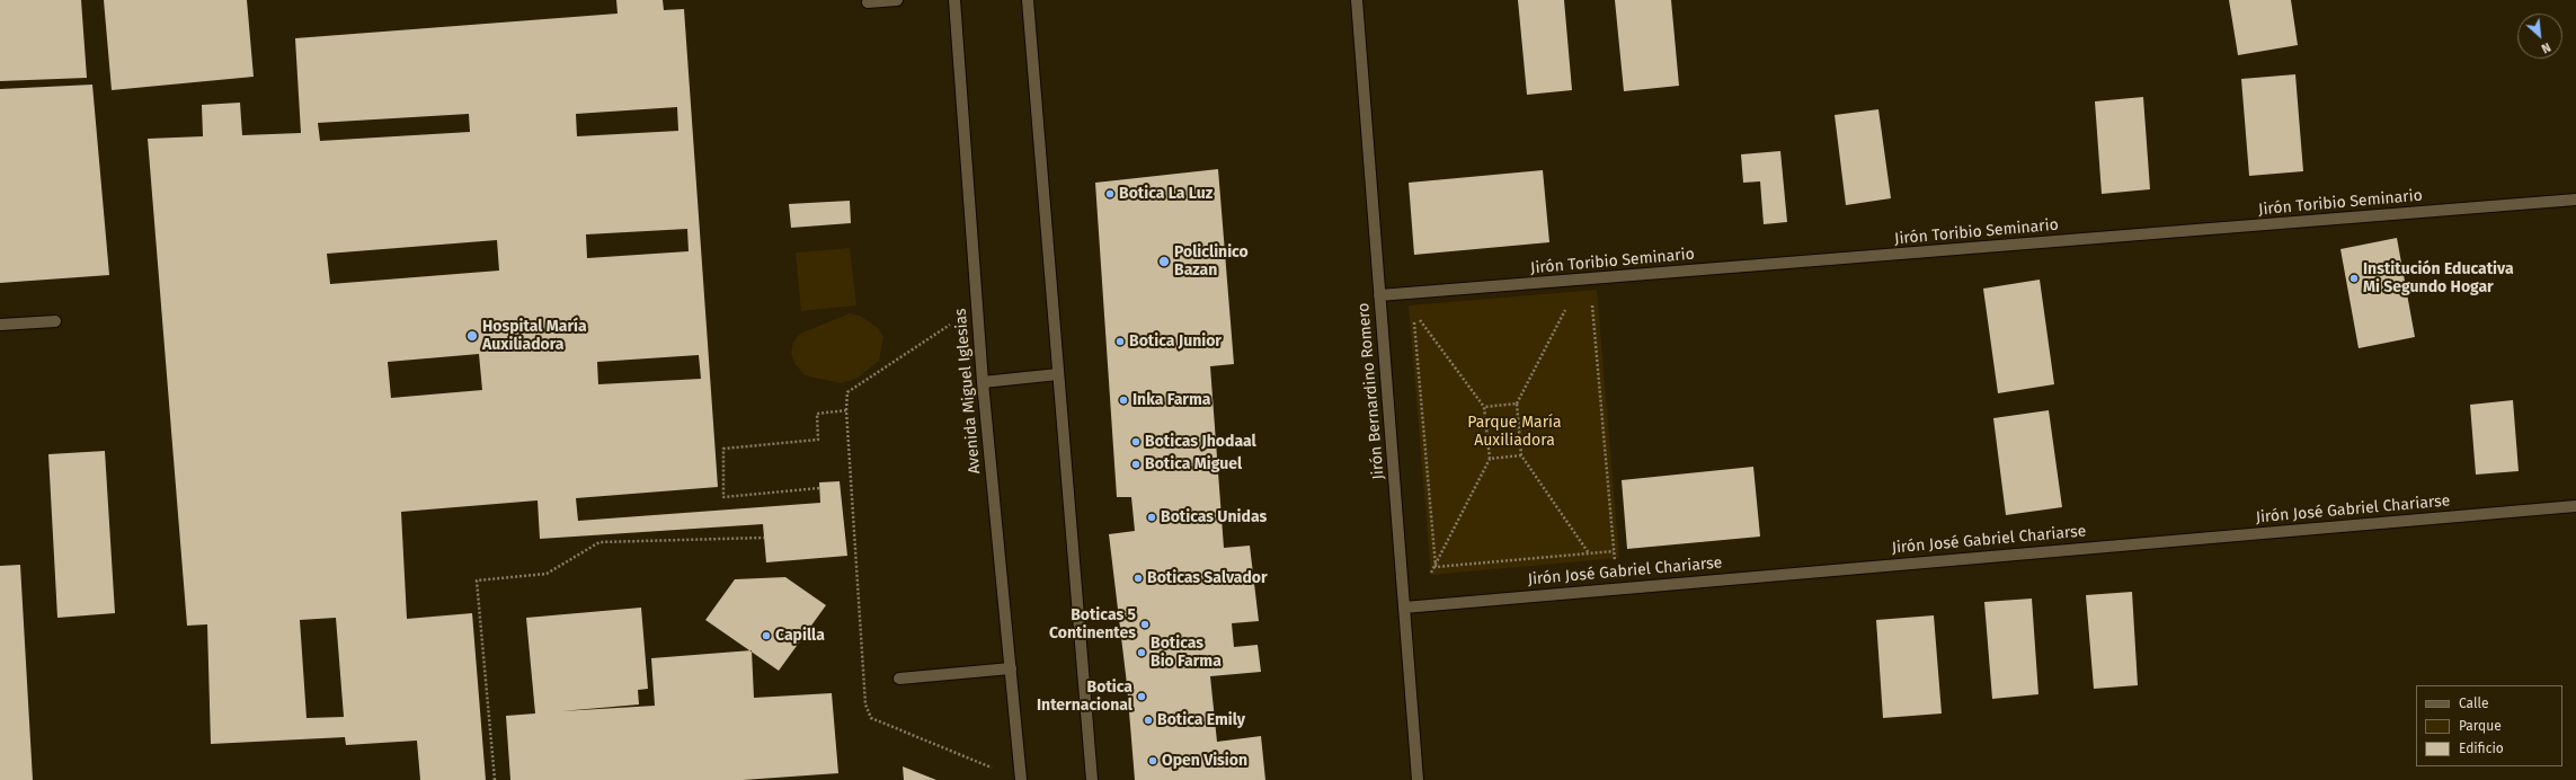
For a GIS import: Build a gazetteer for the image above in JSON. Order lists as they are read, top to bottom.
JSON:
{
  "streets": {
    "street": [
      "Jirón Toribio Seminario",
      "Avenida Miguel Iglesias",
      "Jirón Bernardino Romero",
      "Jirón José Gabriel Chariarse"
    ]
  },
  "crossings": [
    ["Jirón Toribio Seminario", "Jirón Bernardino Romero"],
    ["Jirón Bernardino Romero", "Jirón José Gabriel Chariarse"]
  ],
  "parks": ["Parque María Auxiliadora"],
  "places": [
    "Botica La Luz",
    "Policlinico Bazan",
    "Institución Educativa Mi Segundo Hogar",
    "Hospital María Auxiliadora",
    "Botica Junior",
    "Inka Farma",
    "Boticas Jhodaal",
    "Botica Miguel",
    "Boticas Unidas",
    "Boticas Salvador",
    "Boticas 5 Continentes",
    "Capilla",
    "Boticas Bio Farma",
    "Botica Internacional",
    "Botica Emily",
    "Open Vision"
  ],
  "legend": ["Calle", "Parque", "Edificio"],
  "north": "bottom right"
}
